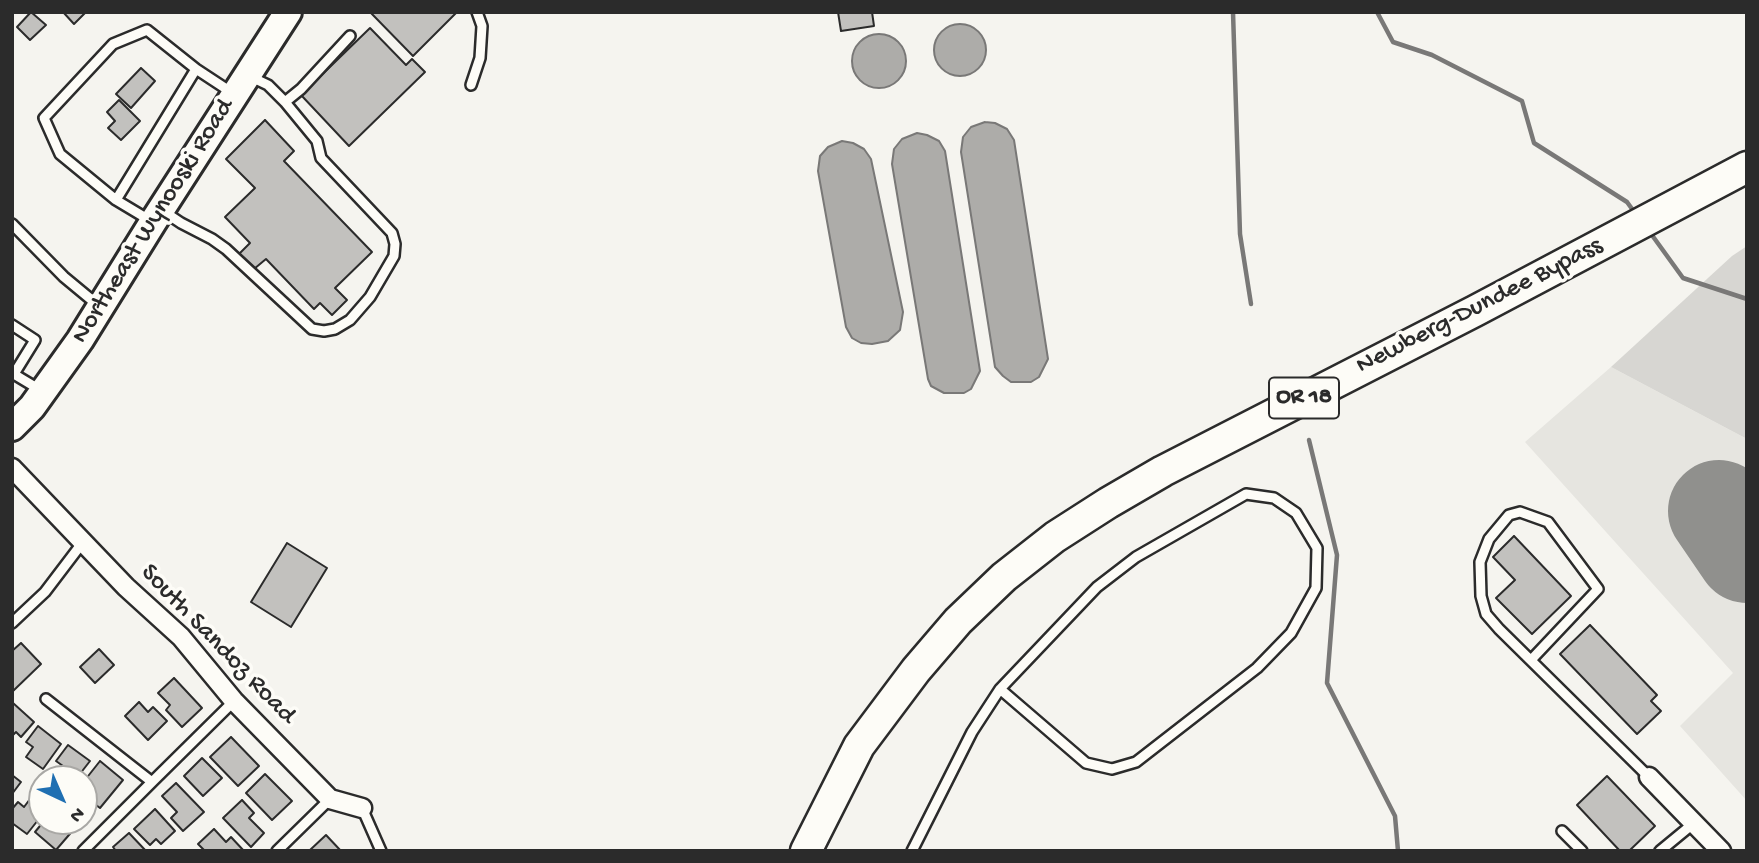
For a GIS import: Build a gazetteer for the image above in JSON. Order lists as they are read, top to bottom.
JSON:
{
  "streets": {
    "highway": ["Newberg-Dundee Bypass", "OR 18"],
    "main road": ["Northeast Wynooski Road"],
    "street": ["South Sandoz Road"]
  },
  "north": "bottom right"
}
